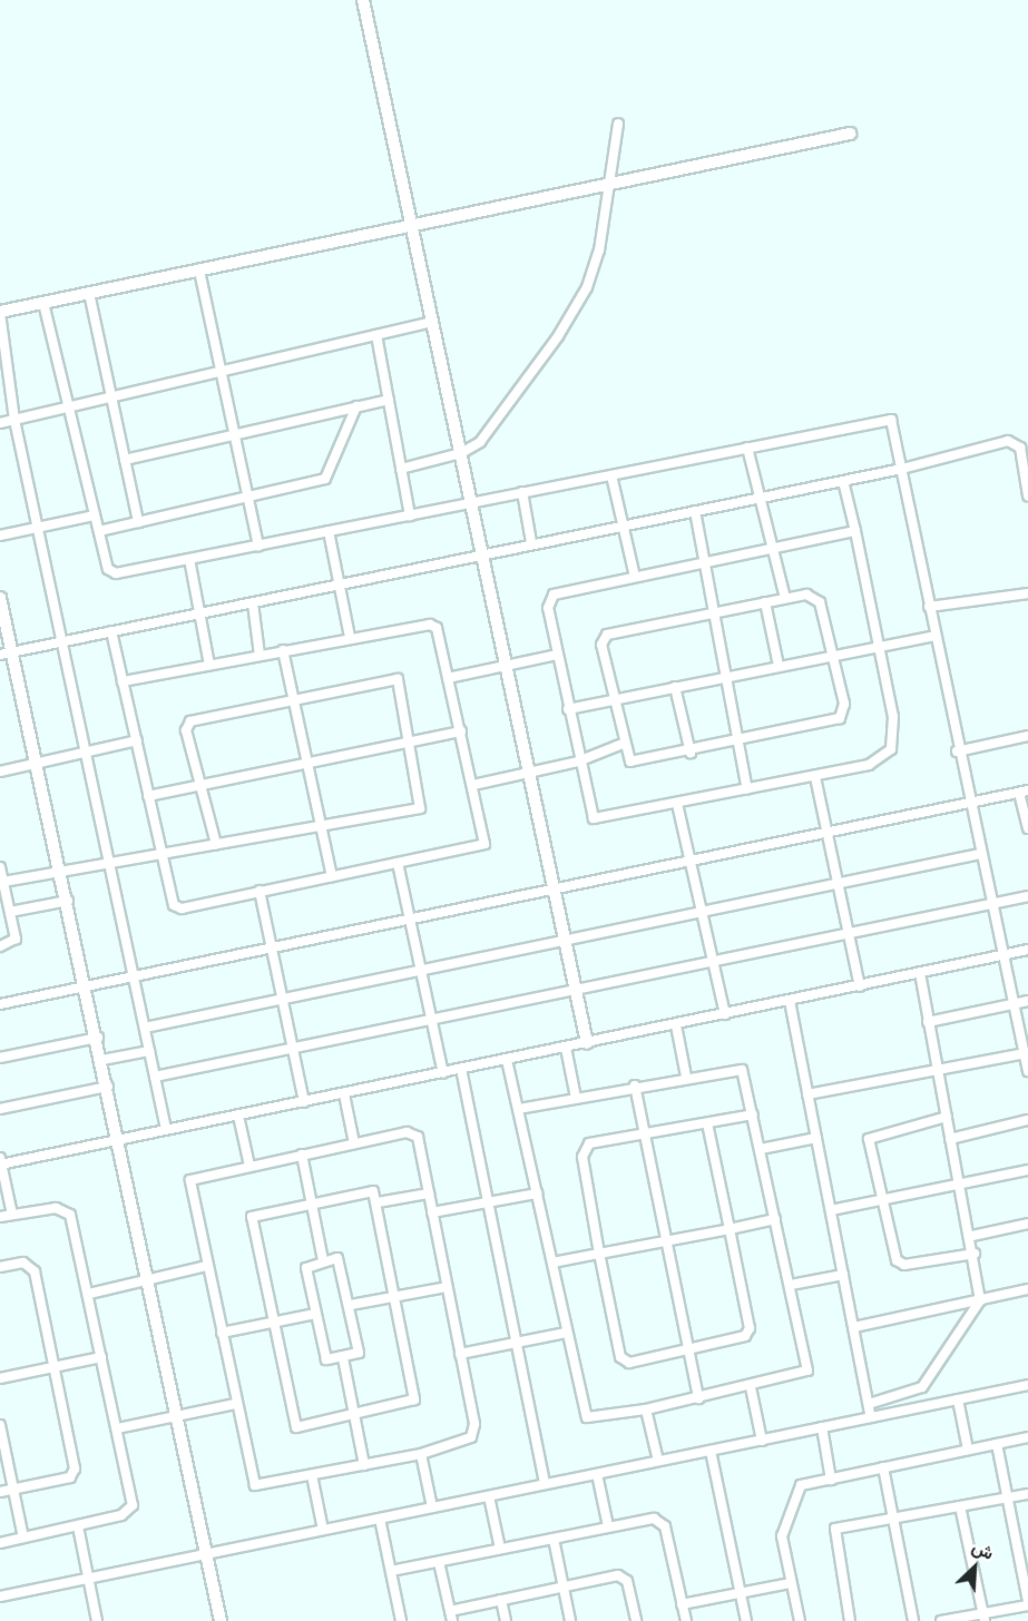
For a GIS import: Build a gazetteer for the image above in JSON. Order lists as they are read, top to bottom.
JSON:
{
  "north": "top right"
}
